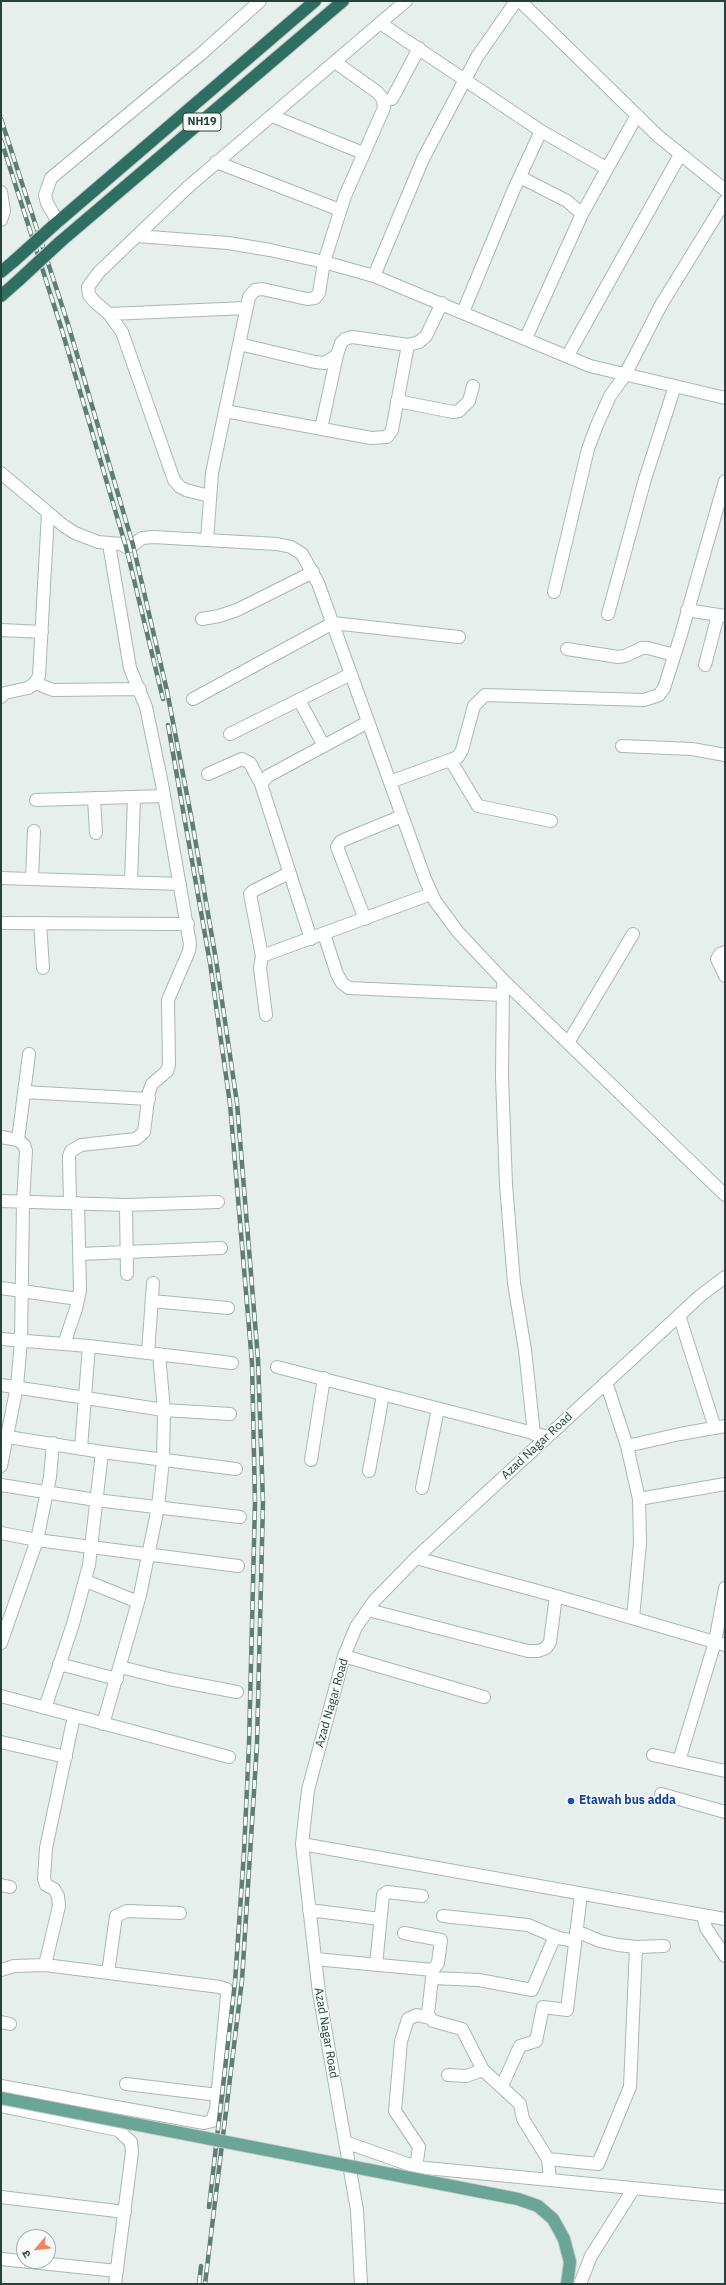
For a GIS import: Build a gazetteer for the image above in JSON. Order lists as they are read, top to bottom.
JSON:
{
  "streets": {
    "highway": ["NH19"],
    "street": ["Azad Nagar Road"]
  },
  "places": ["Etawah bus adda"],
  "north": "bottom left"
}
